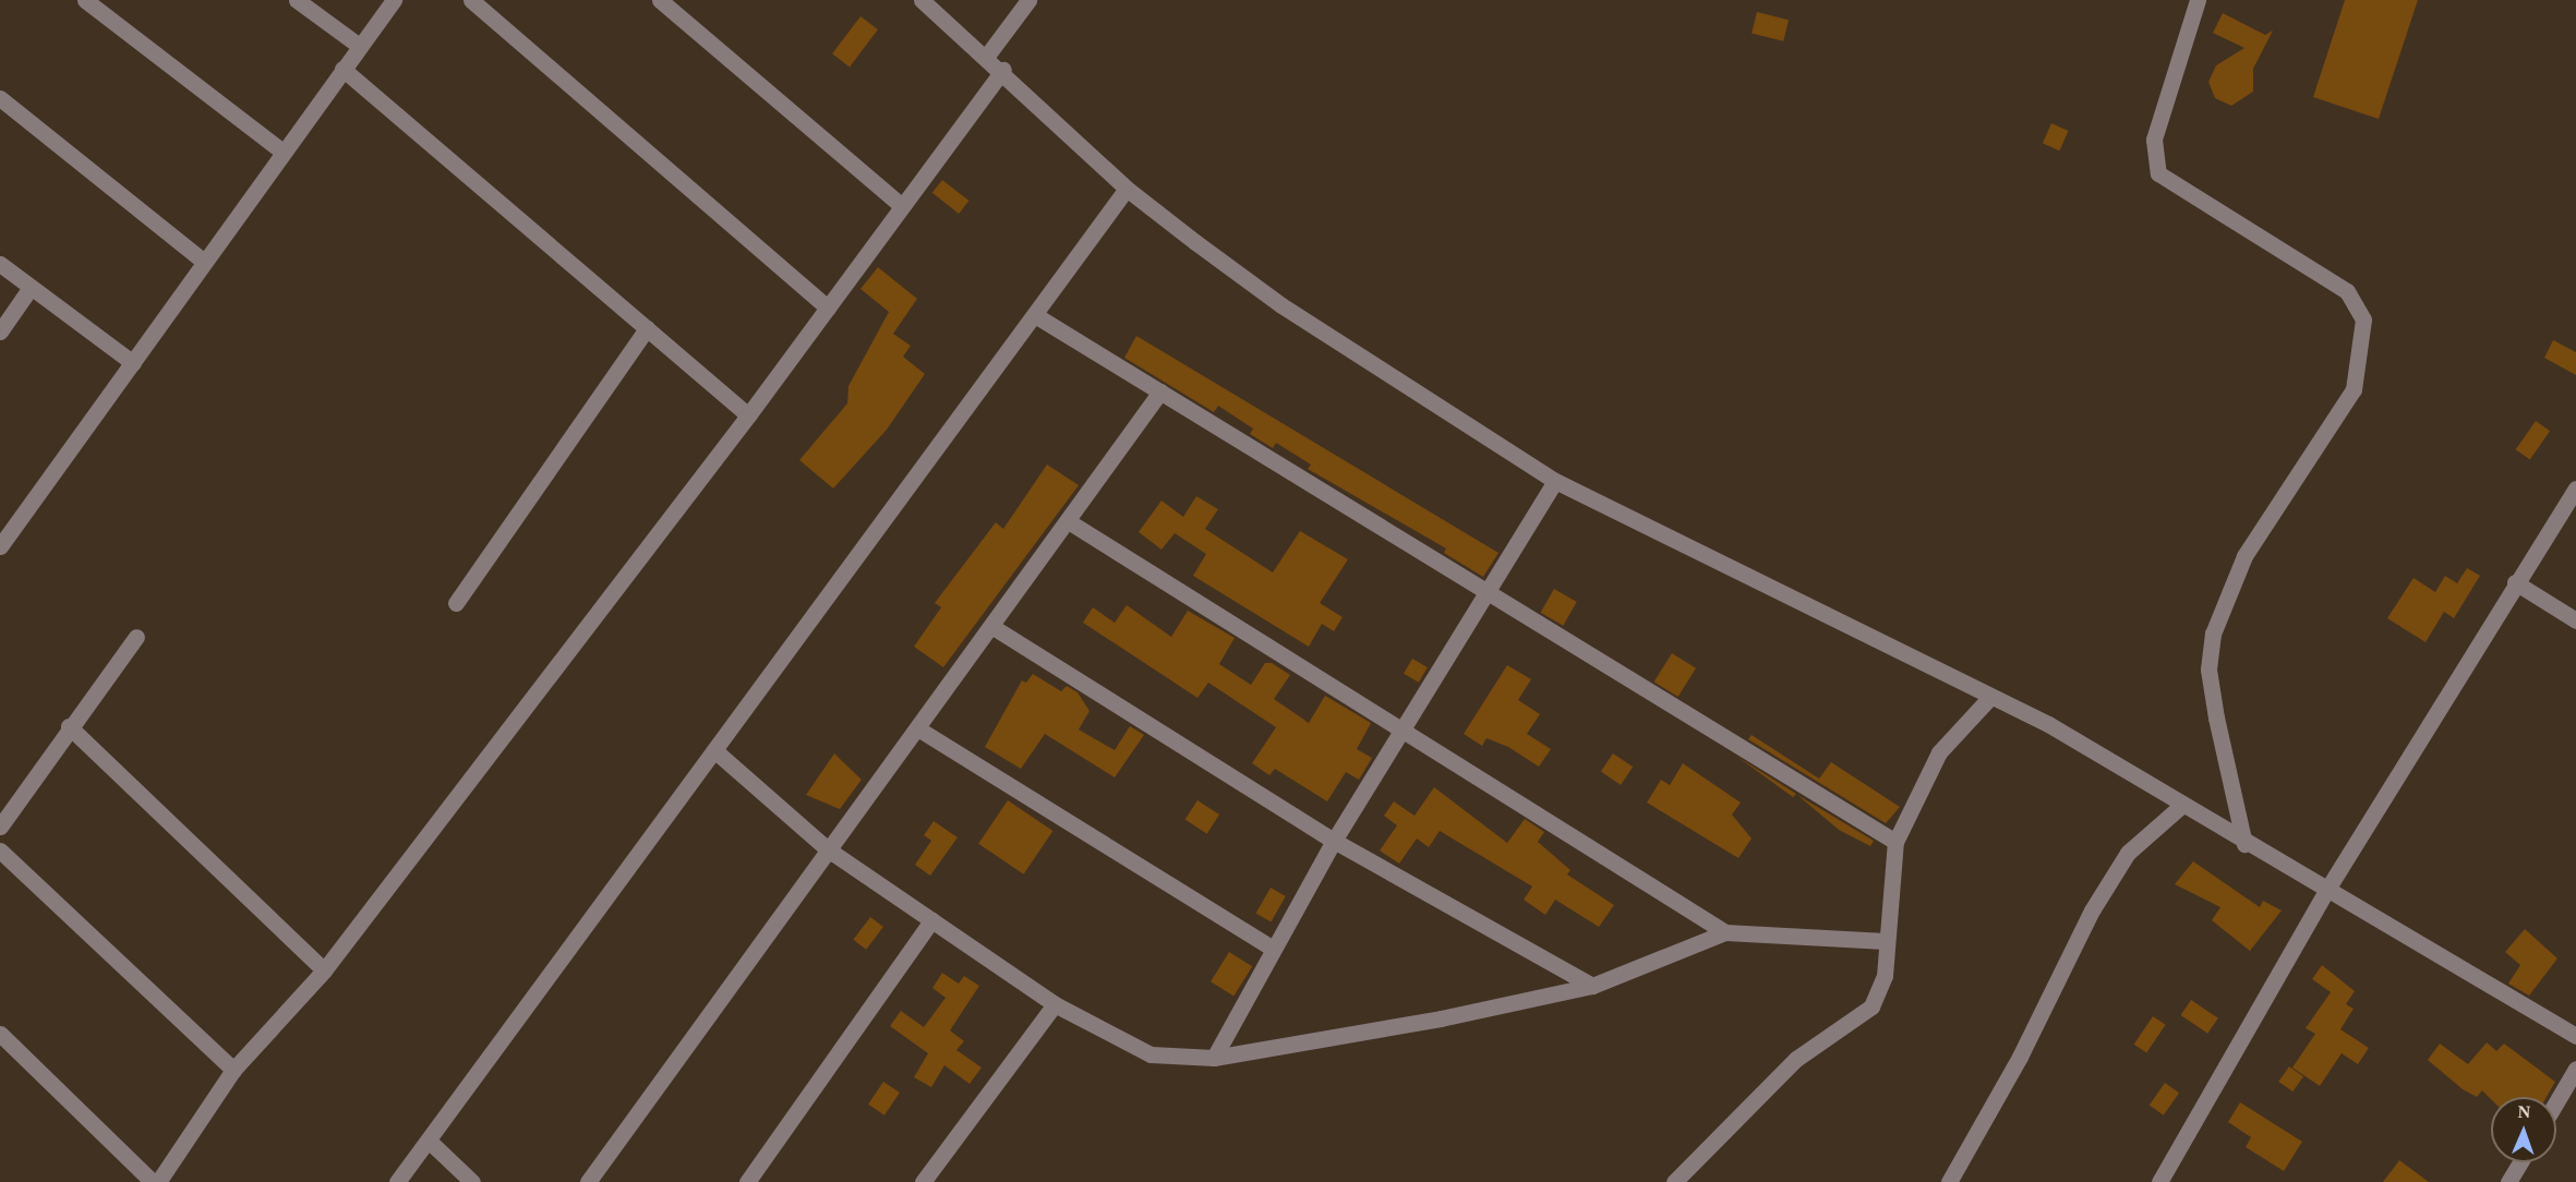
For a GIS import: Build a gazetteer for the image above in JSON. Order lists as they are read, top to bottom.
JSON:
{
  "north": "top"
}
